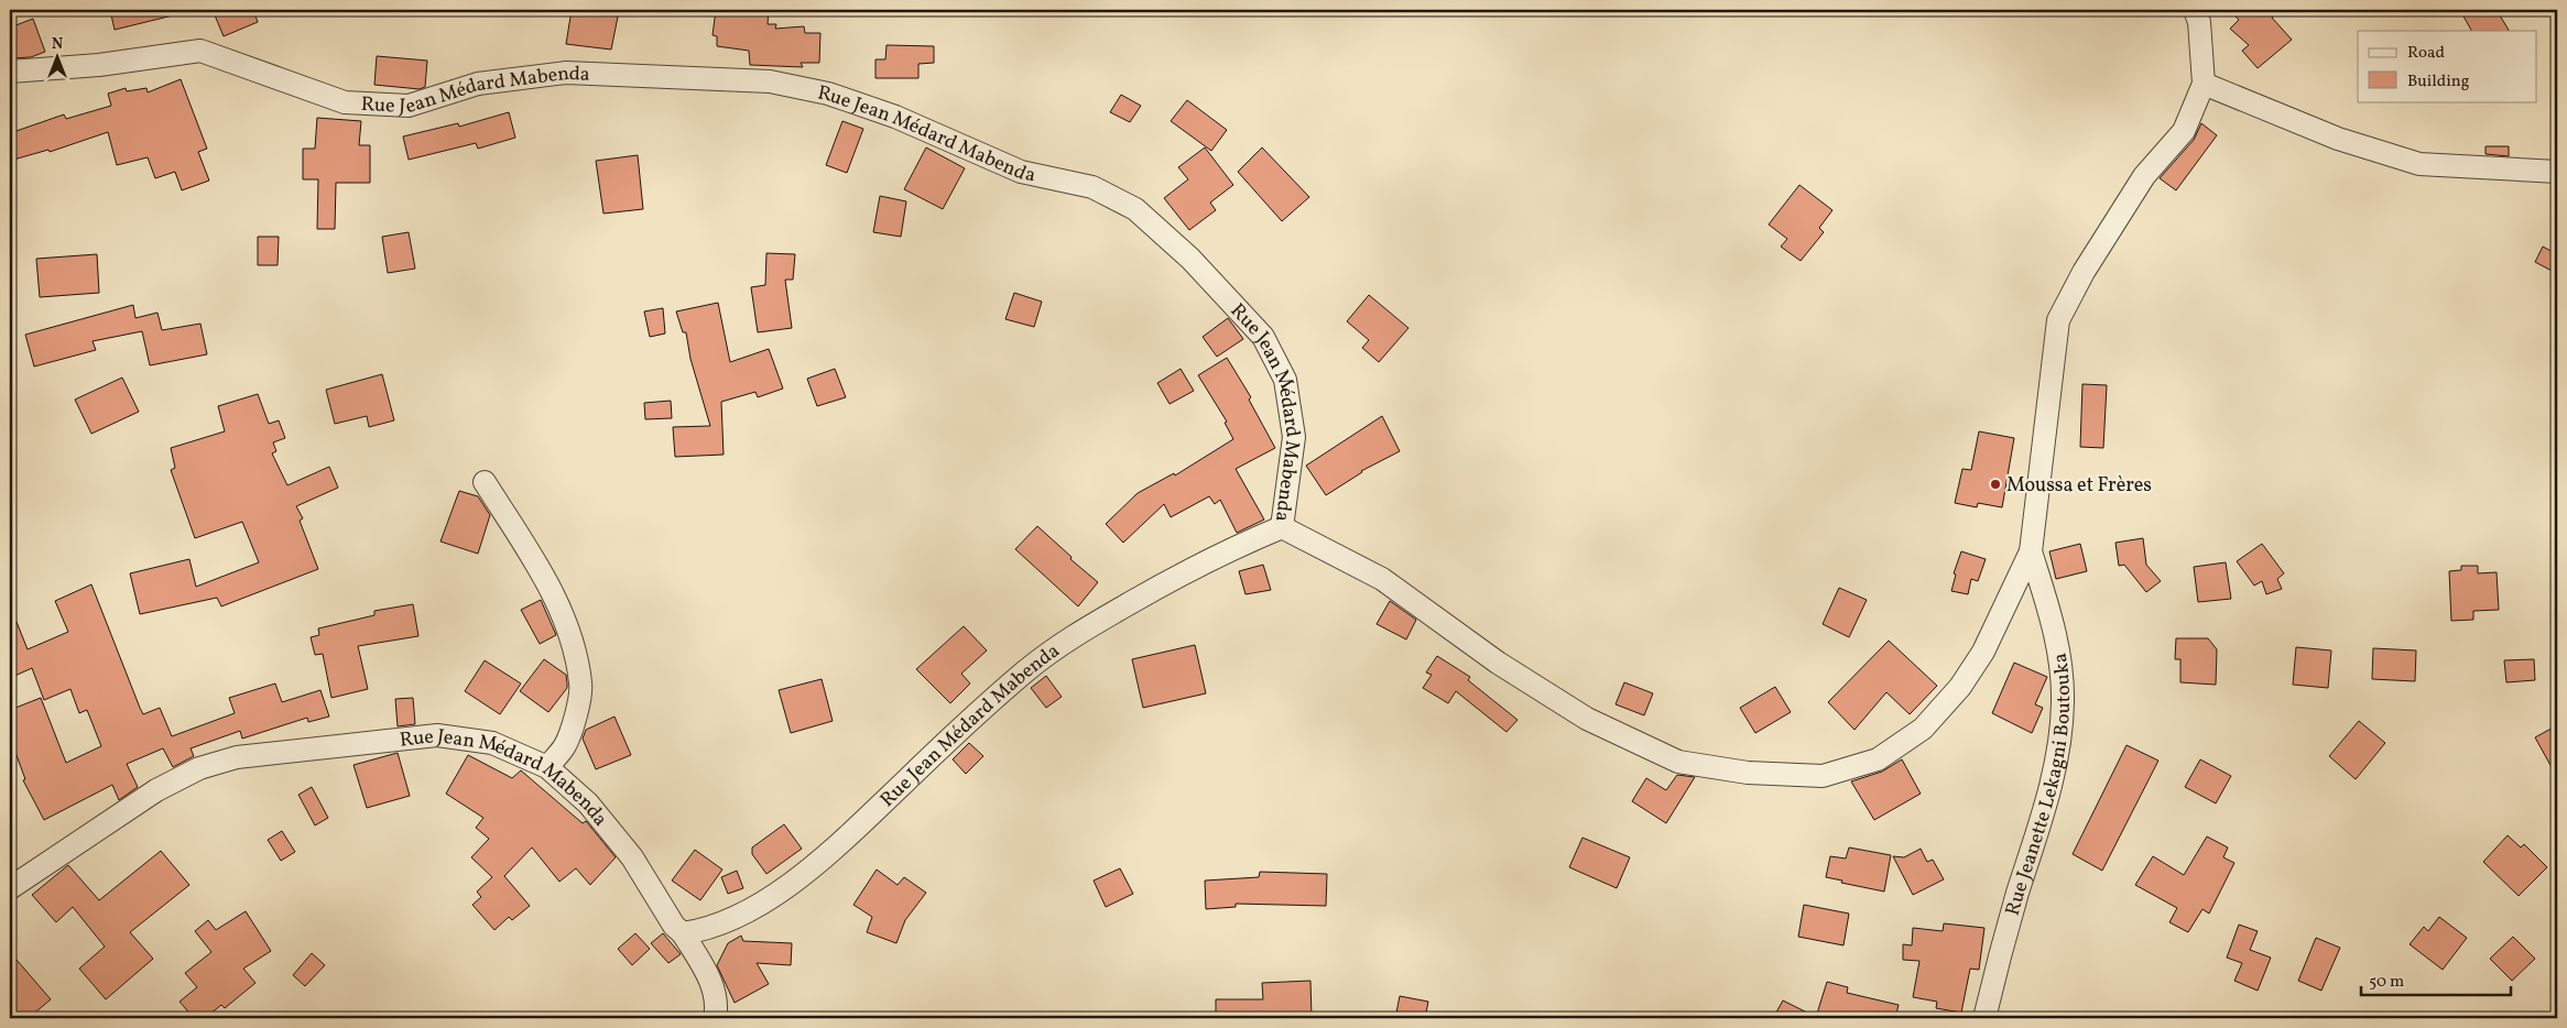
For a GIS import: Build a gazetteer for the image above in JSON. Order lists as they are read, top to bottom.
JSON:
{
  "streets": {
    "street": ["Rue Jean Médard Mabenda", "Rue Jeanette Lekagni Boutouka"]
  },
  "places": ["Moussa et Frères"],
  "legend": ["Road", "Building"],
  "scale_bar": "50 m",
  "north": "top"
}
